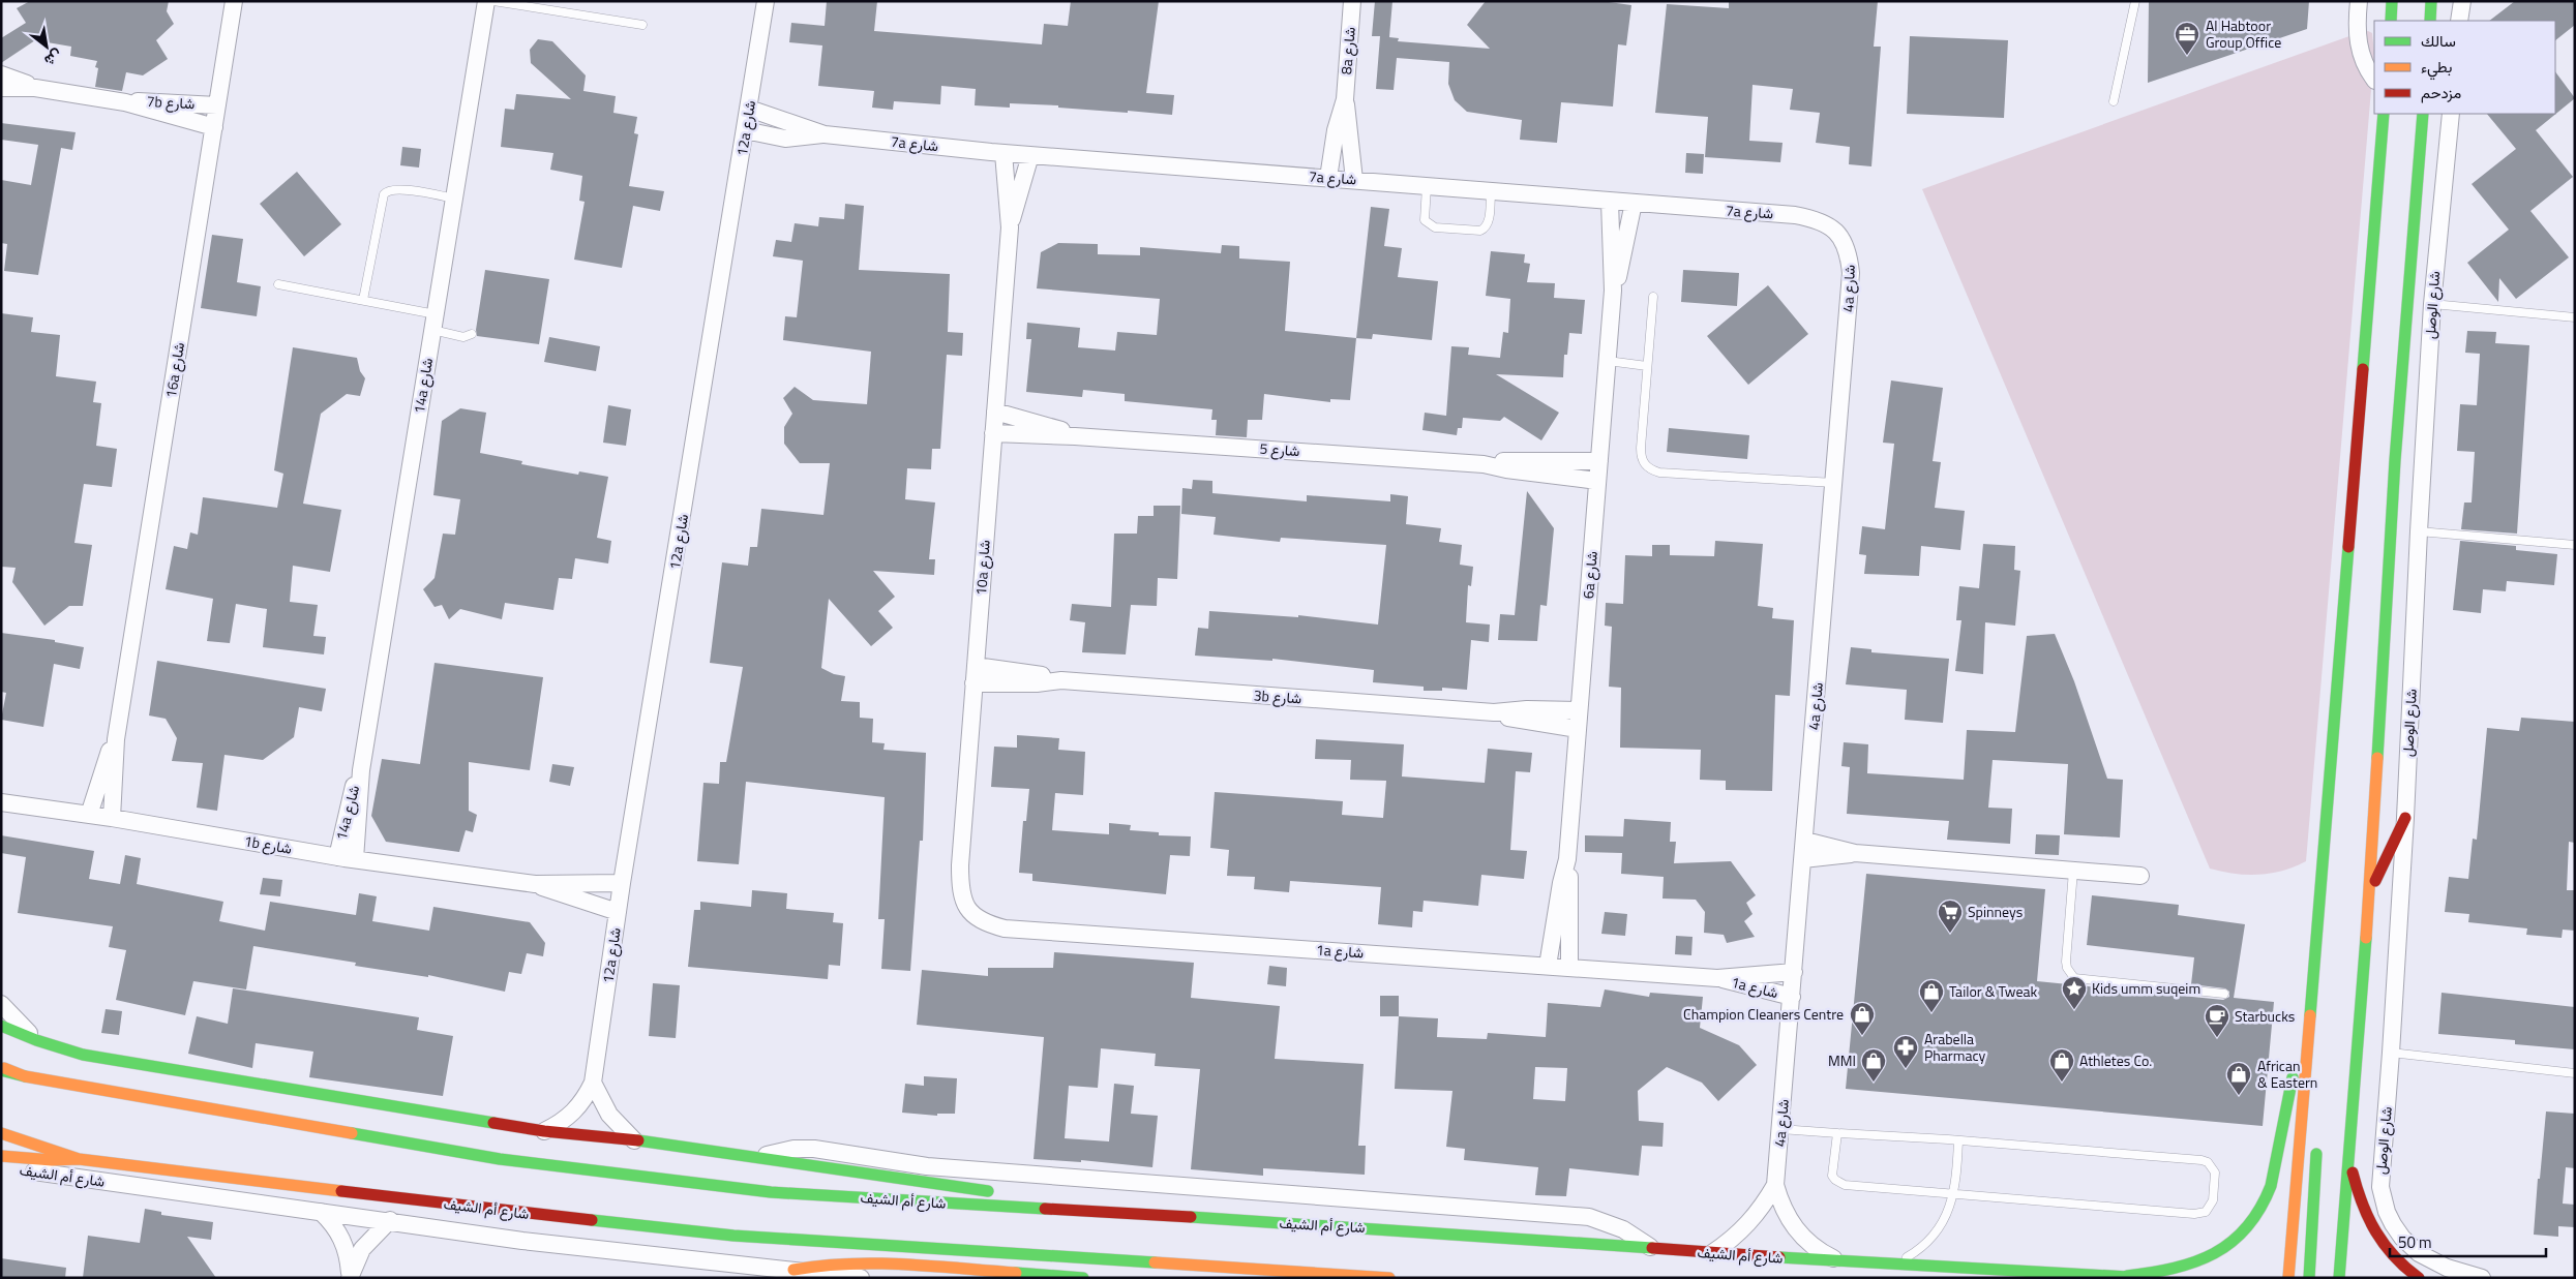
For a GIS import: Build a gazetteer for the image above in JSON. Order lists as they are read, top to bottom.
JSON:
{
  "streets": {
    "main road": ["شارع الوصل", "شارع أم الشيف"],
    "street": [
      "8a شارع",
      "7b شارع",
      "12a شارع",
      "7a شارع",
      "4a شارع",
      "16a شارع",
      "14a شارع",
      "شارع 5",
      "10a شارع",
      "6a شارع",
      "3b شارع",
      "1b شارع",
      "1a شارع"
    ]
  },
  "crossings": [
    ["8a شارع", "7a شارع"],
    ["7b شارع", "16a شارع"],
    ["12a شارع", "7a شارع"],
    ["12a شارع", "1b شارع"],
    ["7a شارع", "4a شارع"],
    ["7a شارع", "10a شارع"],
    ["7a شارع", "6a شارع"],
    ["4a شارع", "1a شارع"],
    ["4a شارع", "شارع أم الشيف"],
    ["16a شارع", "1b شارع"],
    ["14a شارع", "1b شارع"],
    ["شارع 5", "10a شارع"],
    ["شارع 5", "6a شارع"],
    ["10a شارع", "3b شارع"],
    ["10a شارع", "1a شارع"],
    ["6a شارع", "3b شارع"],
    ["6a شارع", "1a شارع"]
  ],
  "places": {
    "office": ["Al Habtoor Group Office"],
    "supermarket": ["Spinneys"],
    "place": ["Kids umm suqeim"],
    "shop": [
      "Tailor & Tweak",
      "Champion Cleaners Centre",
      "MMI",
      "Athletes Co.",
      "African & Eastern"
    ],
    "cafe": ["Starbucks"],
    "pharmacy": ["Arabella Pharmacy"]
  },
  "legend": ["سالك", "بطيء", "مزدحم"],
  "scale_bar": "50 m",
  "north": "bottom right"
}
